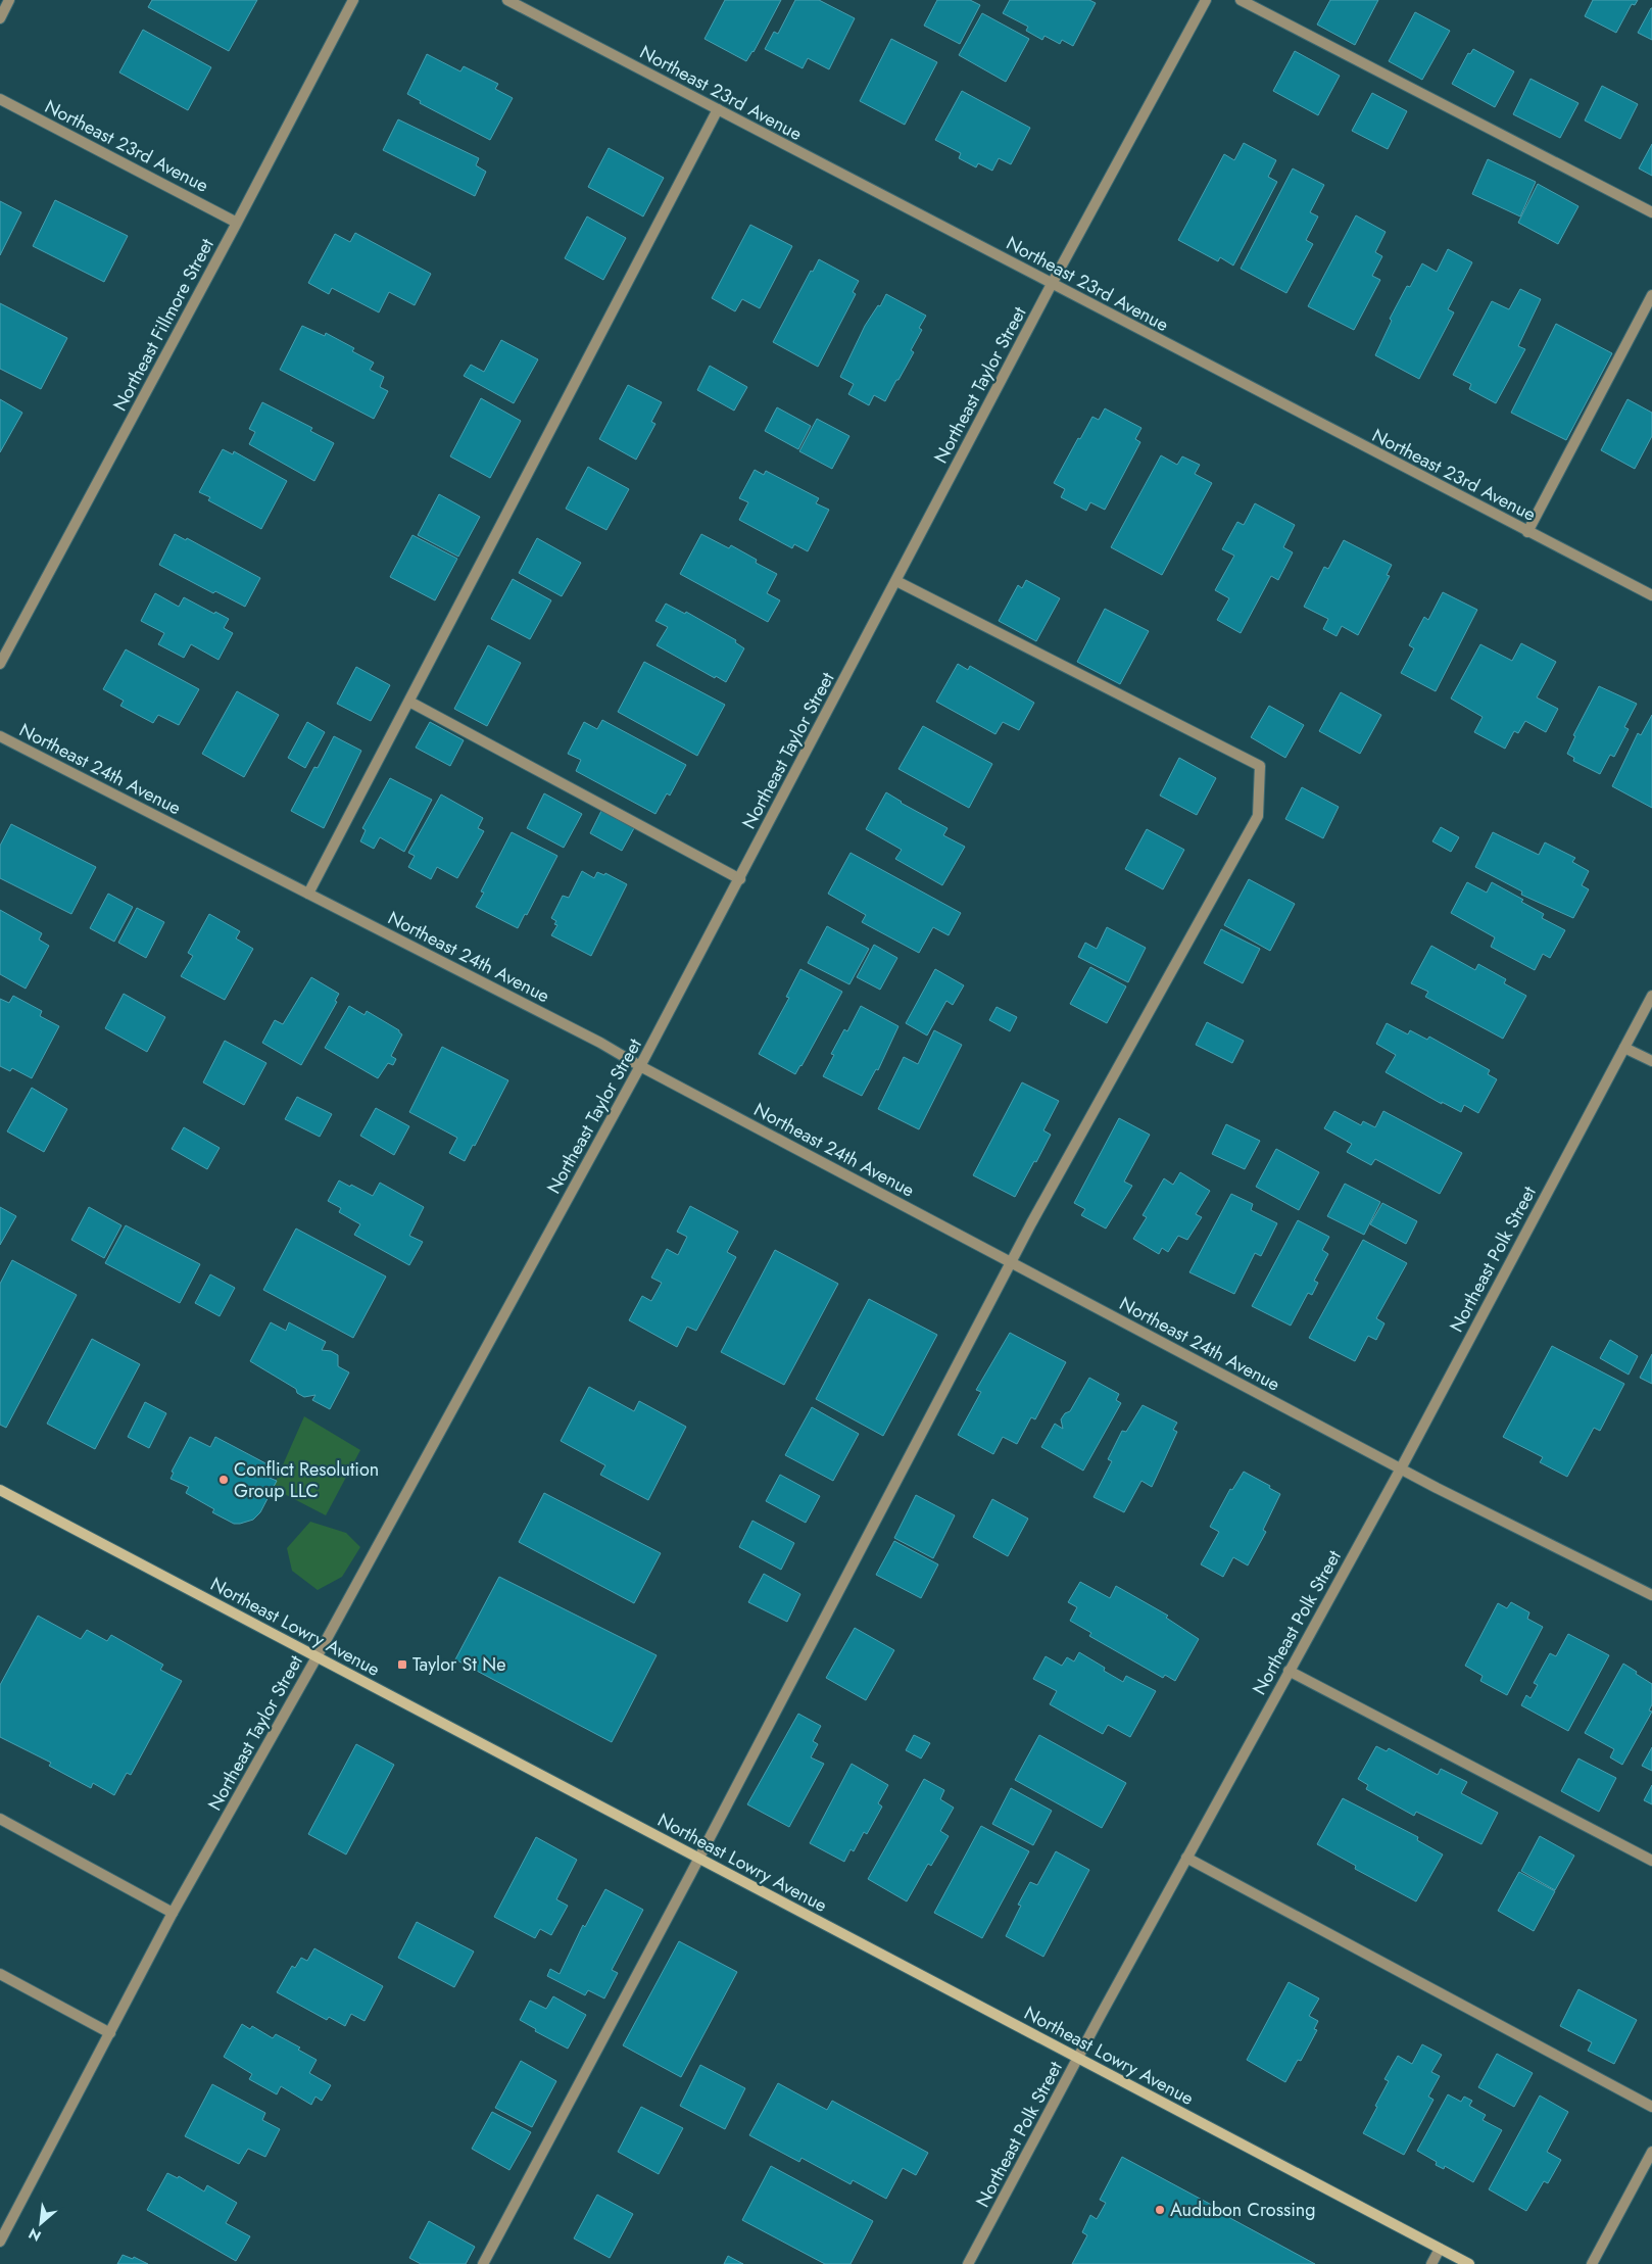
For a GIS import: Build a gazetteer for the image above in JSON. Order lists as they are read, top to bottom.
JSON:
{
  "streets": {
    "main road": ["Northeast Lowry Avenue"],
    "street": [
      "Northeast 23rd Avenue",
      "Northeast Fillmore Street",
      "Northeast Taylor Street",
      "Northeast 24th Avenue",
      "Northeast Polk Street"
    ]
  },
  "crossings": [
    ["Northeast 23rd Avenue", "Northeast Fillmore Street"],
    ["Northeast 23rd Avenue", "Northeast Taylor Street"],
    ["Northeast Taylor Street", "Northeast 24th Avenue"],
    ["Northeast Taylor Street", "Northeast Lowry Avenue"],
    ["Northeast 24th Avenue", "Northeast Polk Street"],
    ["Northeast Polk Street", "Northeast Lowry Avenue"]
  ],
  "places": {
    "other": ["Conflict Resolution Group LLC", "Audubon Crossing"],
    "transit": ["Taylor St Ne"]
  },
  "north": "bottom left"
}
